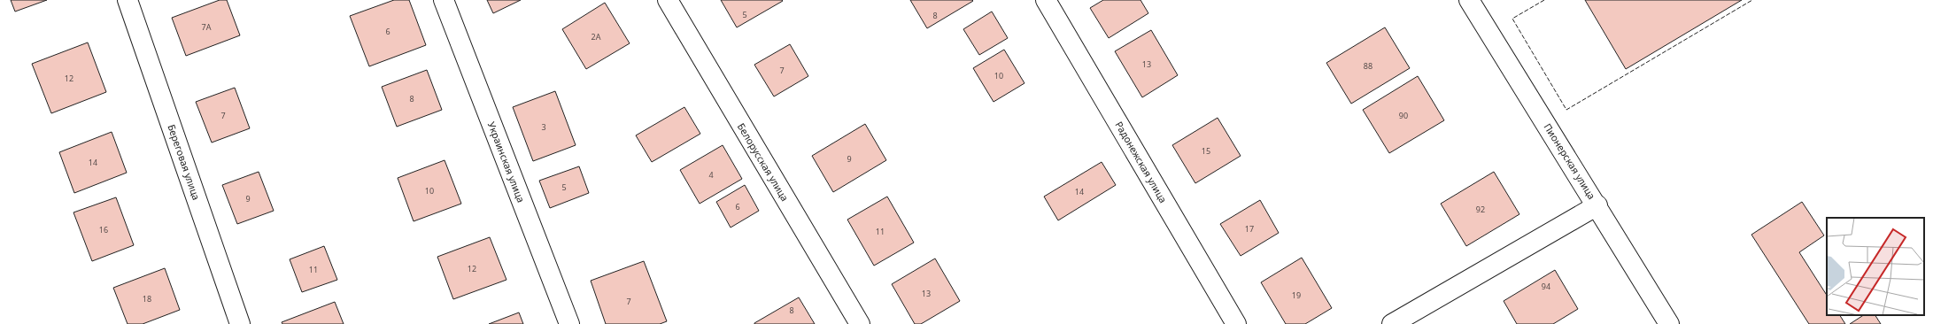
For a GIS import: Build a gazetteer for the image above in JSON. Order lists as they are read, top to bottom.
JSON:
{
  "streets": {
    "street": [
      "Пионерская улица",
      "Береговая улица",
      "Украинская улица",
      "Белорусская улица",
      "Радонежская улица"
    ]
  },
  "house_numbers": [
    "5",
    "8",
    "7А",
    "6",
    "2А",
    "13",
    "88",
    "7",
    "10",
    "12",
    "8",
    "7",
    "90",
    "3",
    "15",
    "9",
    "14",
    "4",
    "5",
    "10",
    "14",
    "9",
    "6",
    "92",
    "17",
    "16",
    "11",
    "12",
    "11",
    "94",
    "13",
    "19",
    "18",
    "7",
    "8"
  ]
}
